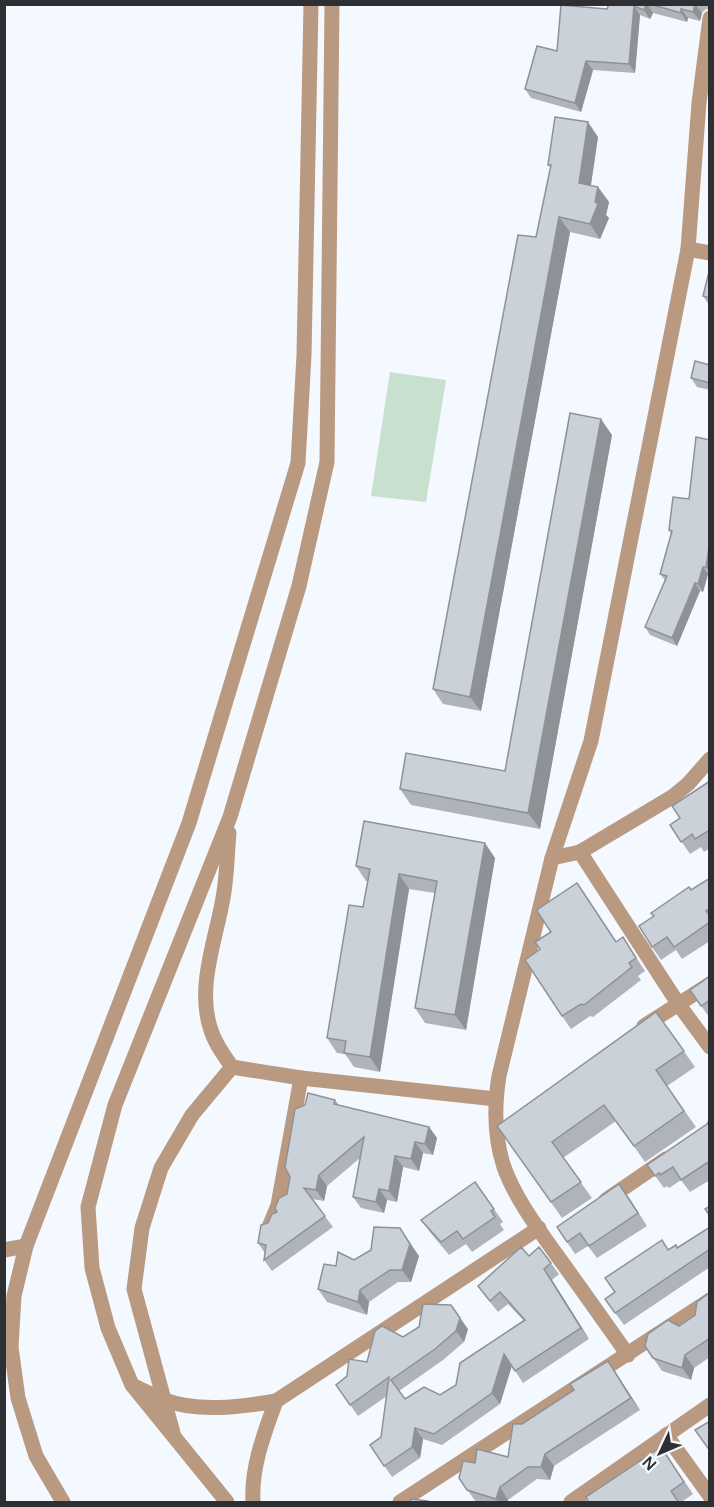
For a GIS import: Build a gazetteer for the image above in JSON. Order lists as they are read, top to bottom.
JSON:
{
  "north": "bottom left"
}
